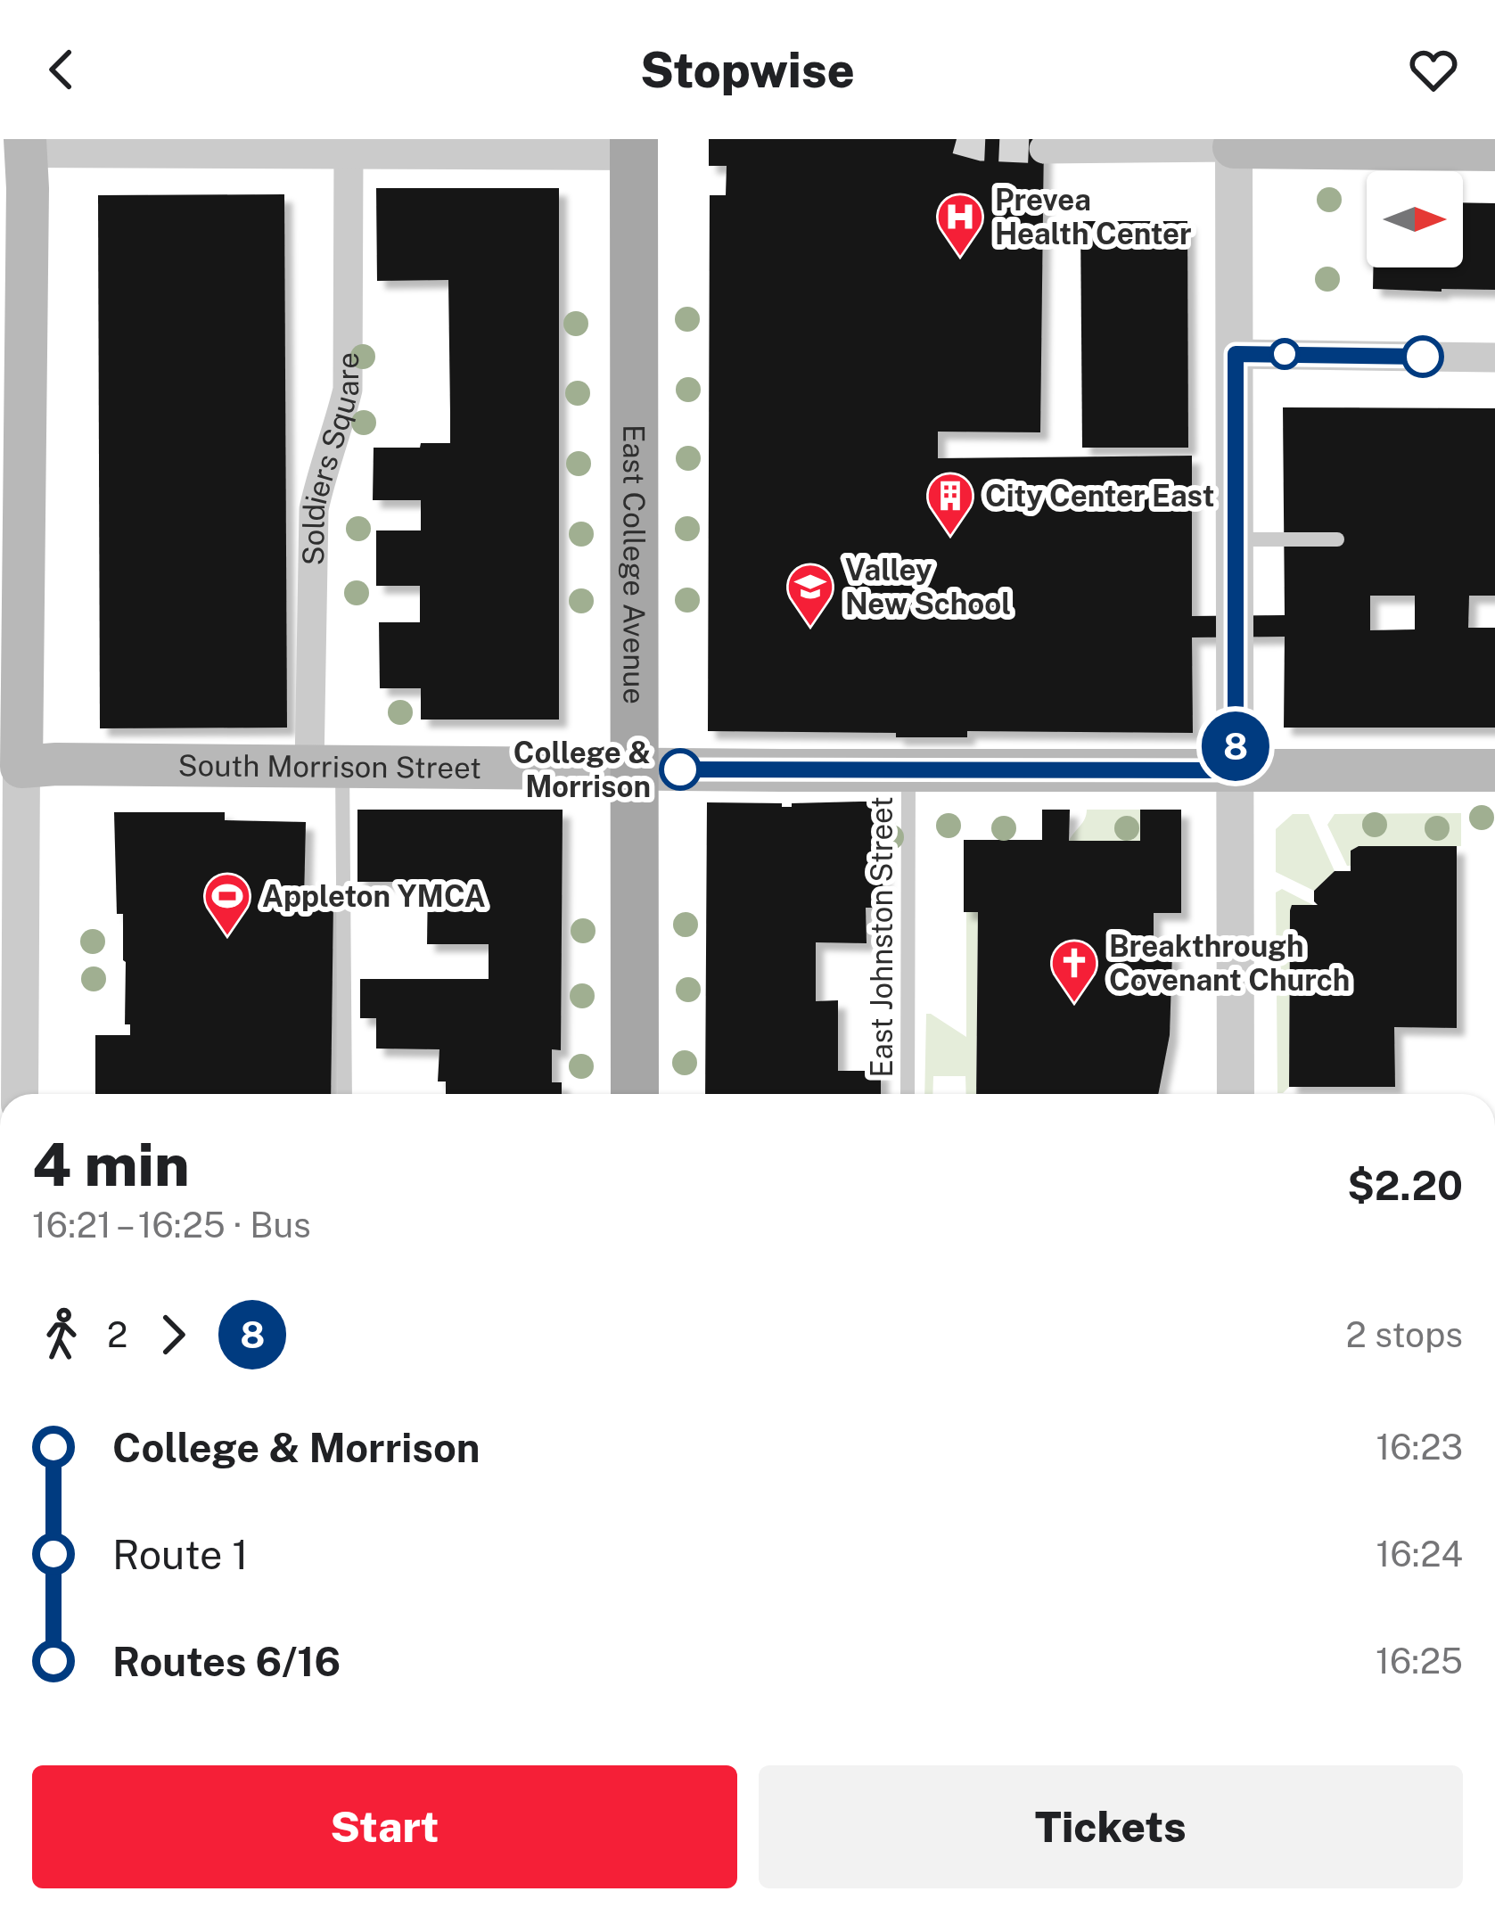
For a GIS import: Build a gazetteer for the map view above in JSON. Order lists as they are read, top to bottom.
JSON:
{
  "streets": {
    "main road": ["East College Avenue", "South Morrison Street"],
    "street": ["Soldiers Square"],
    "lane": ["East Johnston Street"]
  },
  "crossings": [
    ["Soldiers Square", "South Morrison Street"],
    ["East College Avenue", "South Morrison Street"],
    ["South Morrison Street", "East Johnston Street"]
  ],
  "places": {
    "hospital": ["Prevea Health Center"],
    "building": ["City Center East"],
    "school or university": ["Valley New School"],
    "other": ["College & Morrison"],
    "sports": ["Appleton YMCA"],
    "church": ["Breakthrough Covenant Church"]
  },
  "lines": ["bus line 8"],
  "north": "right",
  "page": {
    "header": "Stopwise",
    "on_map": "8",
    "heading": ["4 min", "16:21 – 16:25 · Bus", "$2.20"],
    "legs": ["2", "8", "2 stops"],
    "list": [
      {
        "name": "College & Morrison",
        "value": "16:23"
      },
      {
        "name": "Route 1",
        "value": "16:24"
      },
      {
        "name": "Routes 6/16",
        "value": "16:25"
      }
    ],
    "buttons": ["Start", "Tickets"]
  }
}
